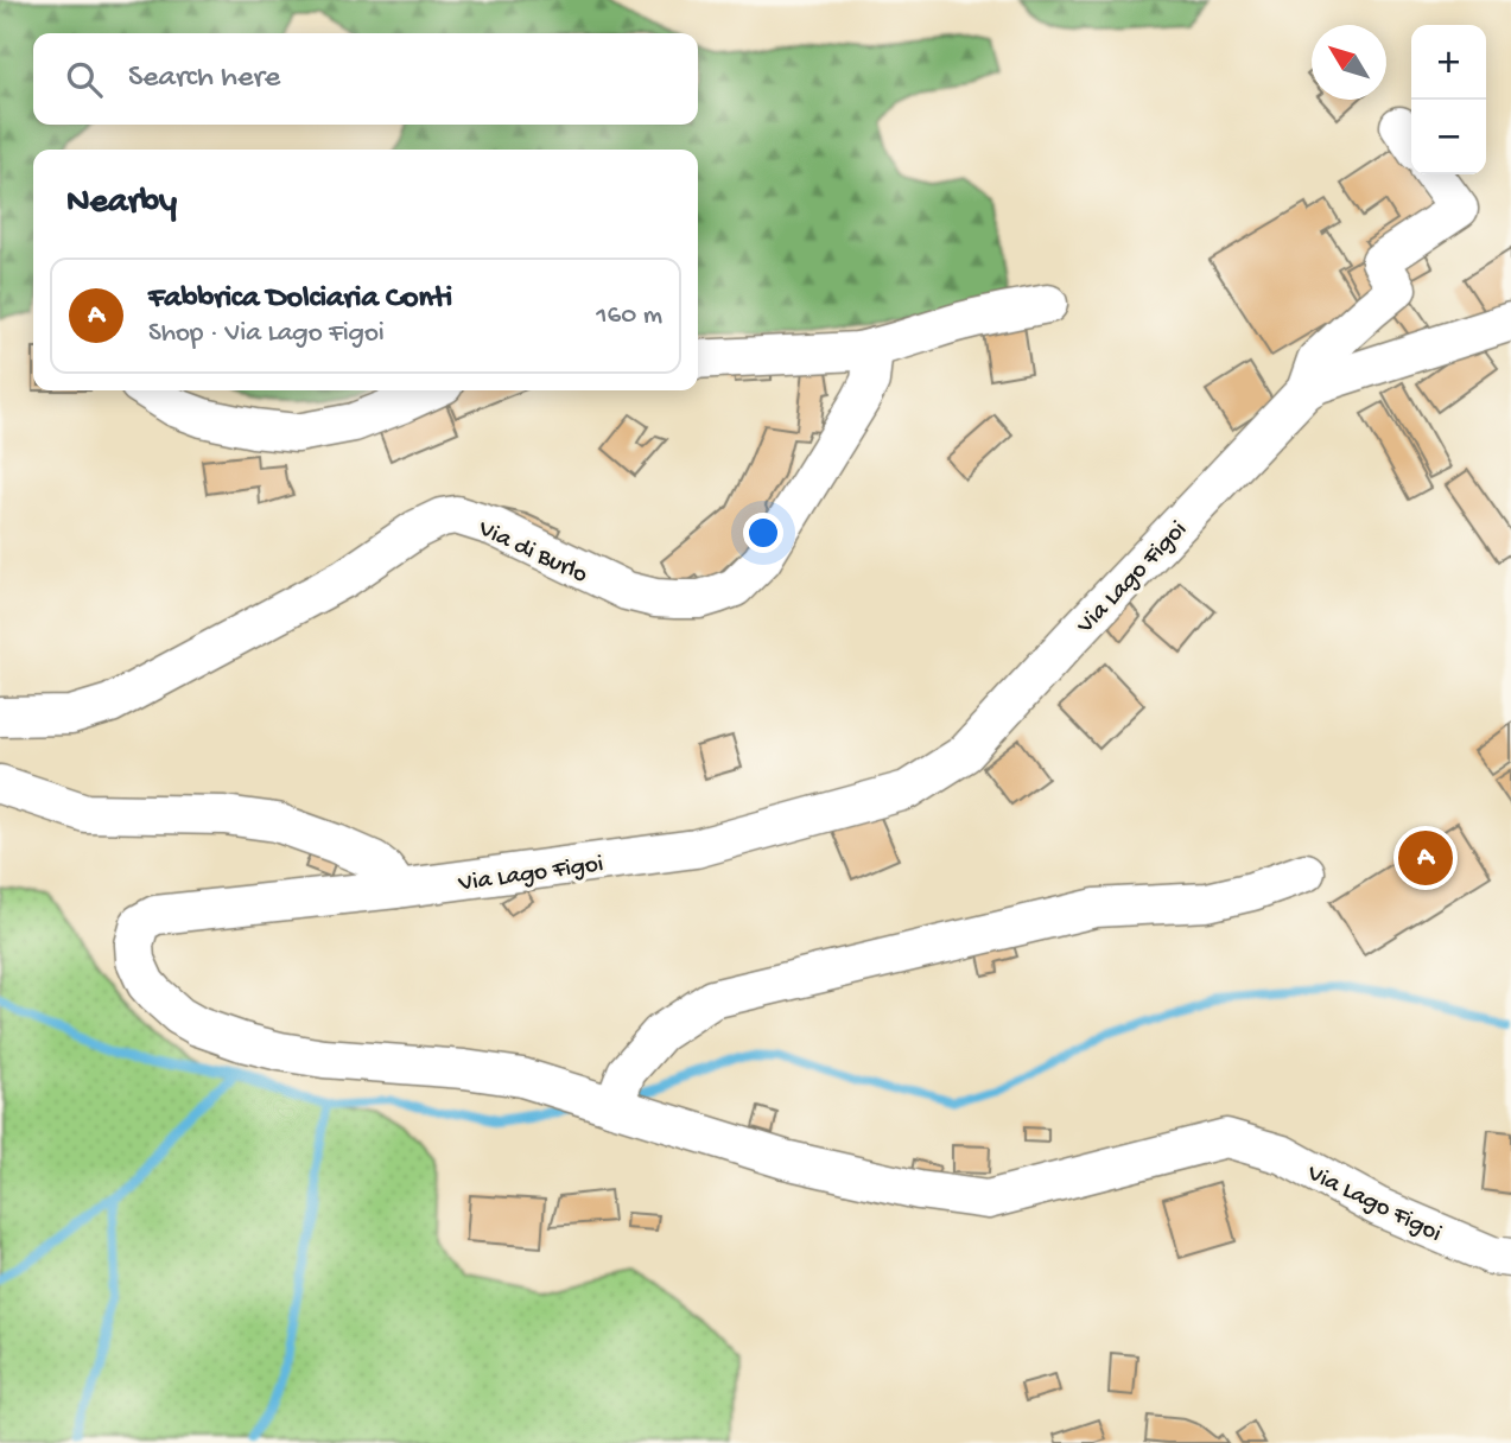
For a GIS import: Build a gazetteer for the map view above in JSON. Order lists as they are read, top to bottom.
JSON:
{
  "streets": {
    "street": ["Via di Burlo", "Via Lago Figoi"]
  },
  "north": "top left",
  "page": {
    "map_buttons": ["+", "−"],
    "search": "Search here",
    "heading": "Nearby",
    "list": [
      {
        "mark": "A",
        "name": "Fabbrica Dolciaria Conti",
        "note": "Shop · Via Lago Figoi",
        "value": "160 m"
      }
    ],
    "pins": "A"
  }
}
